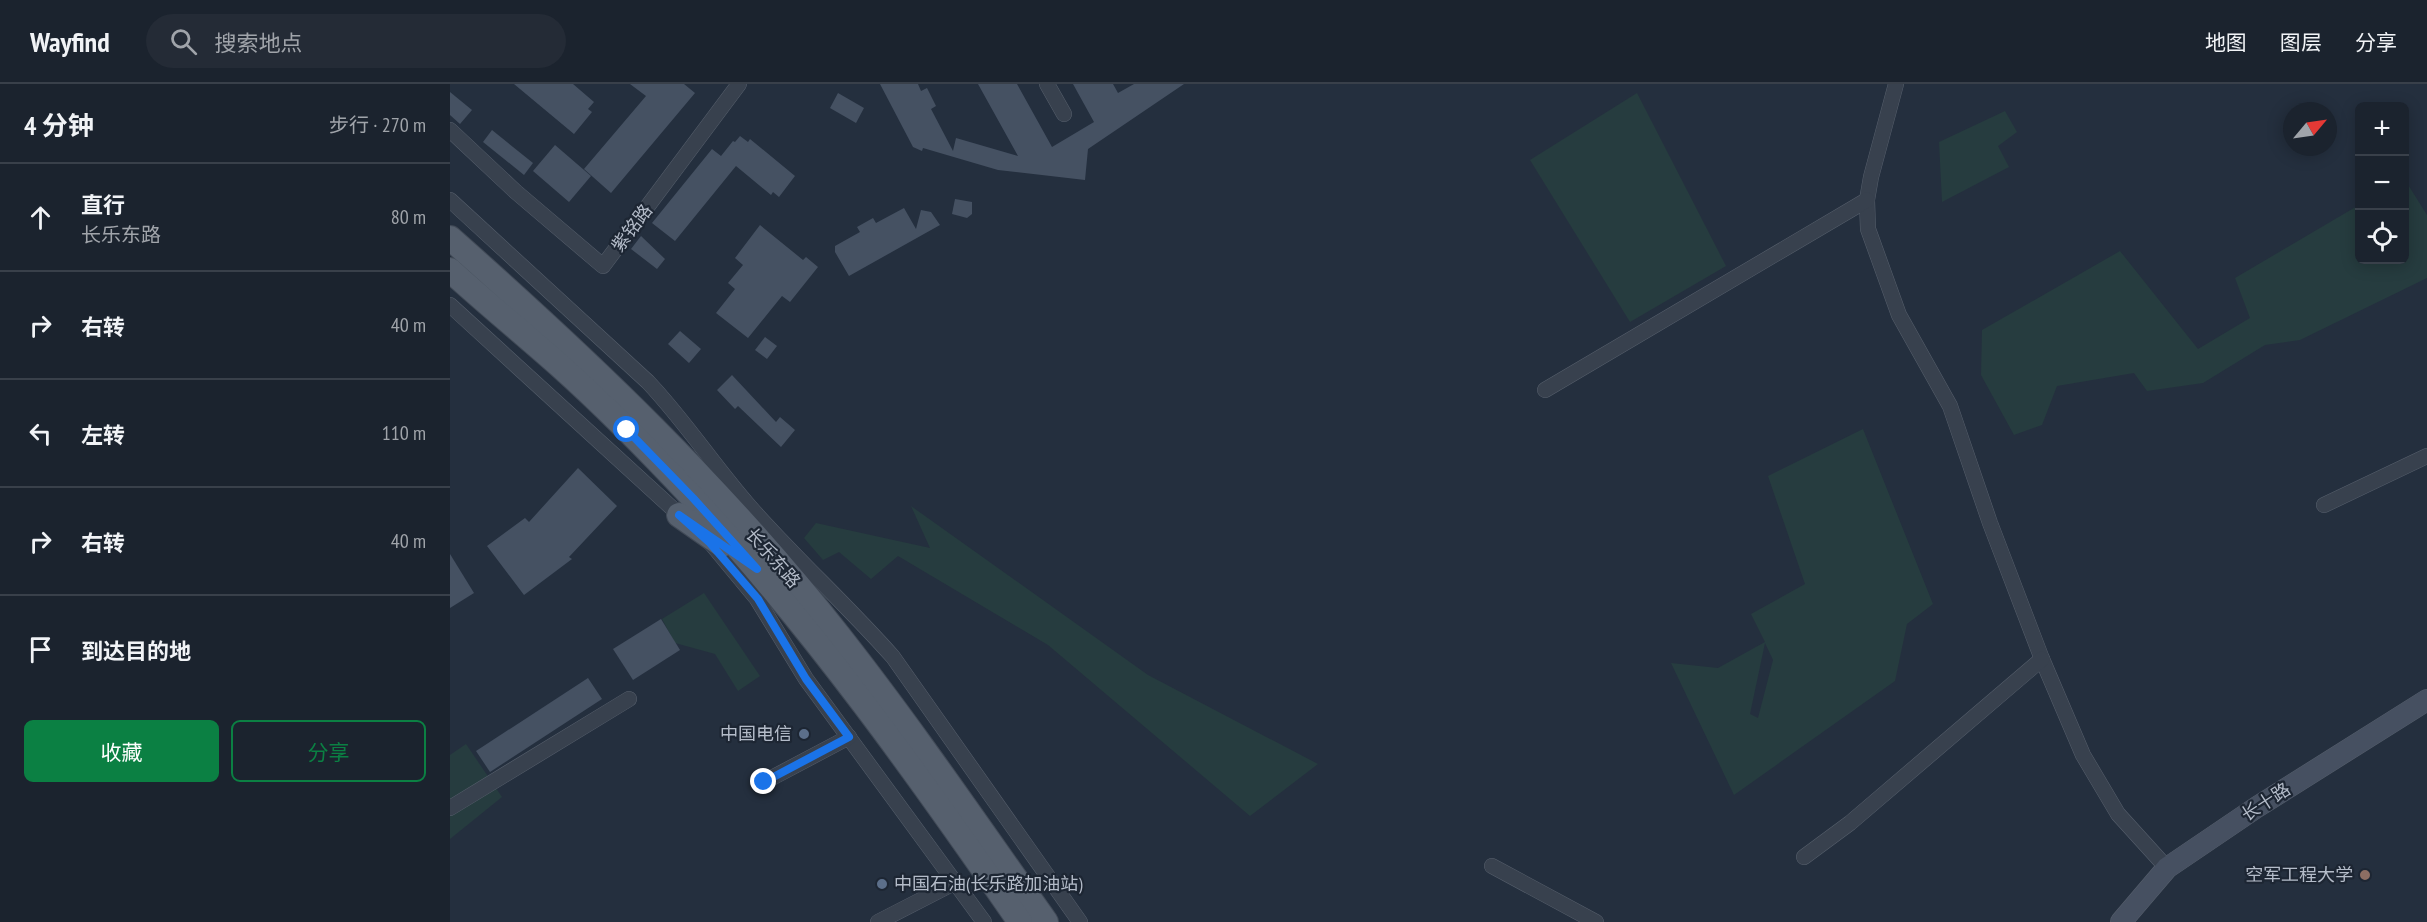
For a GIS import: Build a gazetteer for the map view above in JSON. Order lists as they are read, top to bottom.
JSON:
{
  "streets": {
    "main road": ["长乐东路"],
    "street": ["紫铭路", "长十路"]
  },
  "places": ["中国电信", "空军工程大学", "中国石油(长乐路加油站)"],
  "north": "top right",
  "page": {
    "header": "Wayfind",
    "search": "搜索地点",
    "nav": ["地图", "图层", "分享"],
    "heading": ["4 分钟", "步行 · 270 m"],
    "map_buttons": ["+", "−"],
    "list": [
      ["直行", "长乐东路", "80 m"],
      ["右转", "40 m"],
      ["左转", "110 m"],
      ["右转", "40 m"],
      "到达目的地"
    ],
    "buttons": ["收藏", "分享"]
  }
}
